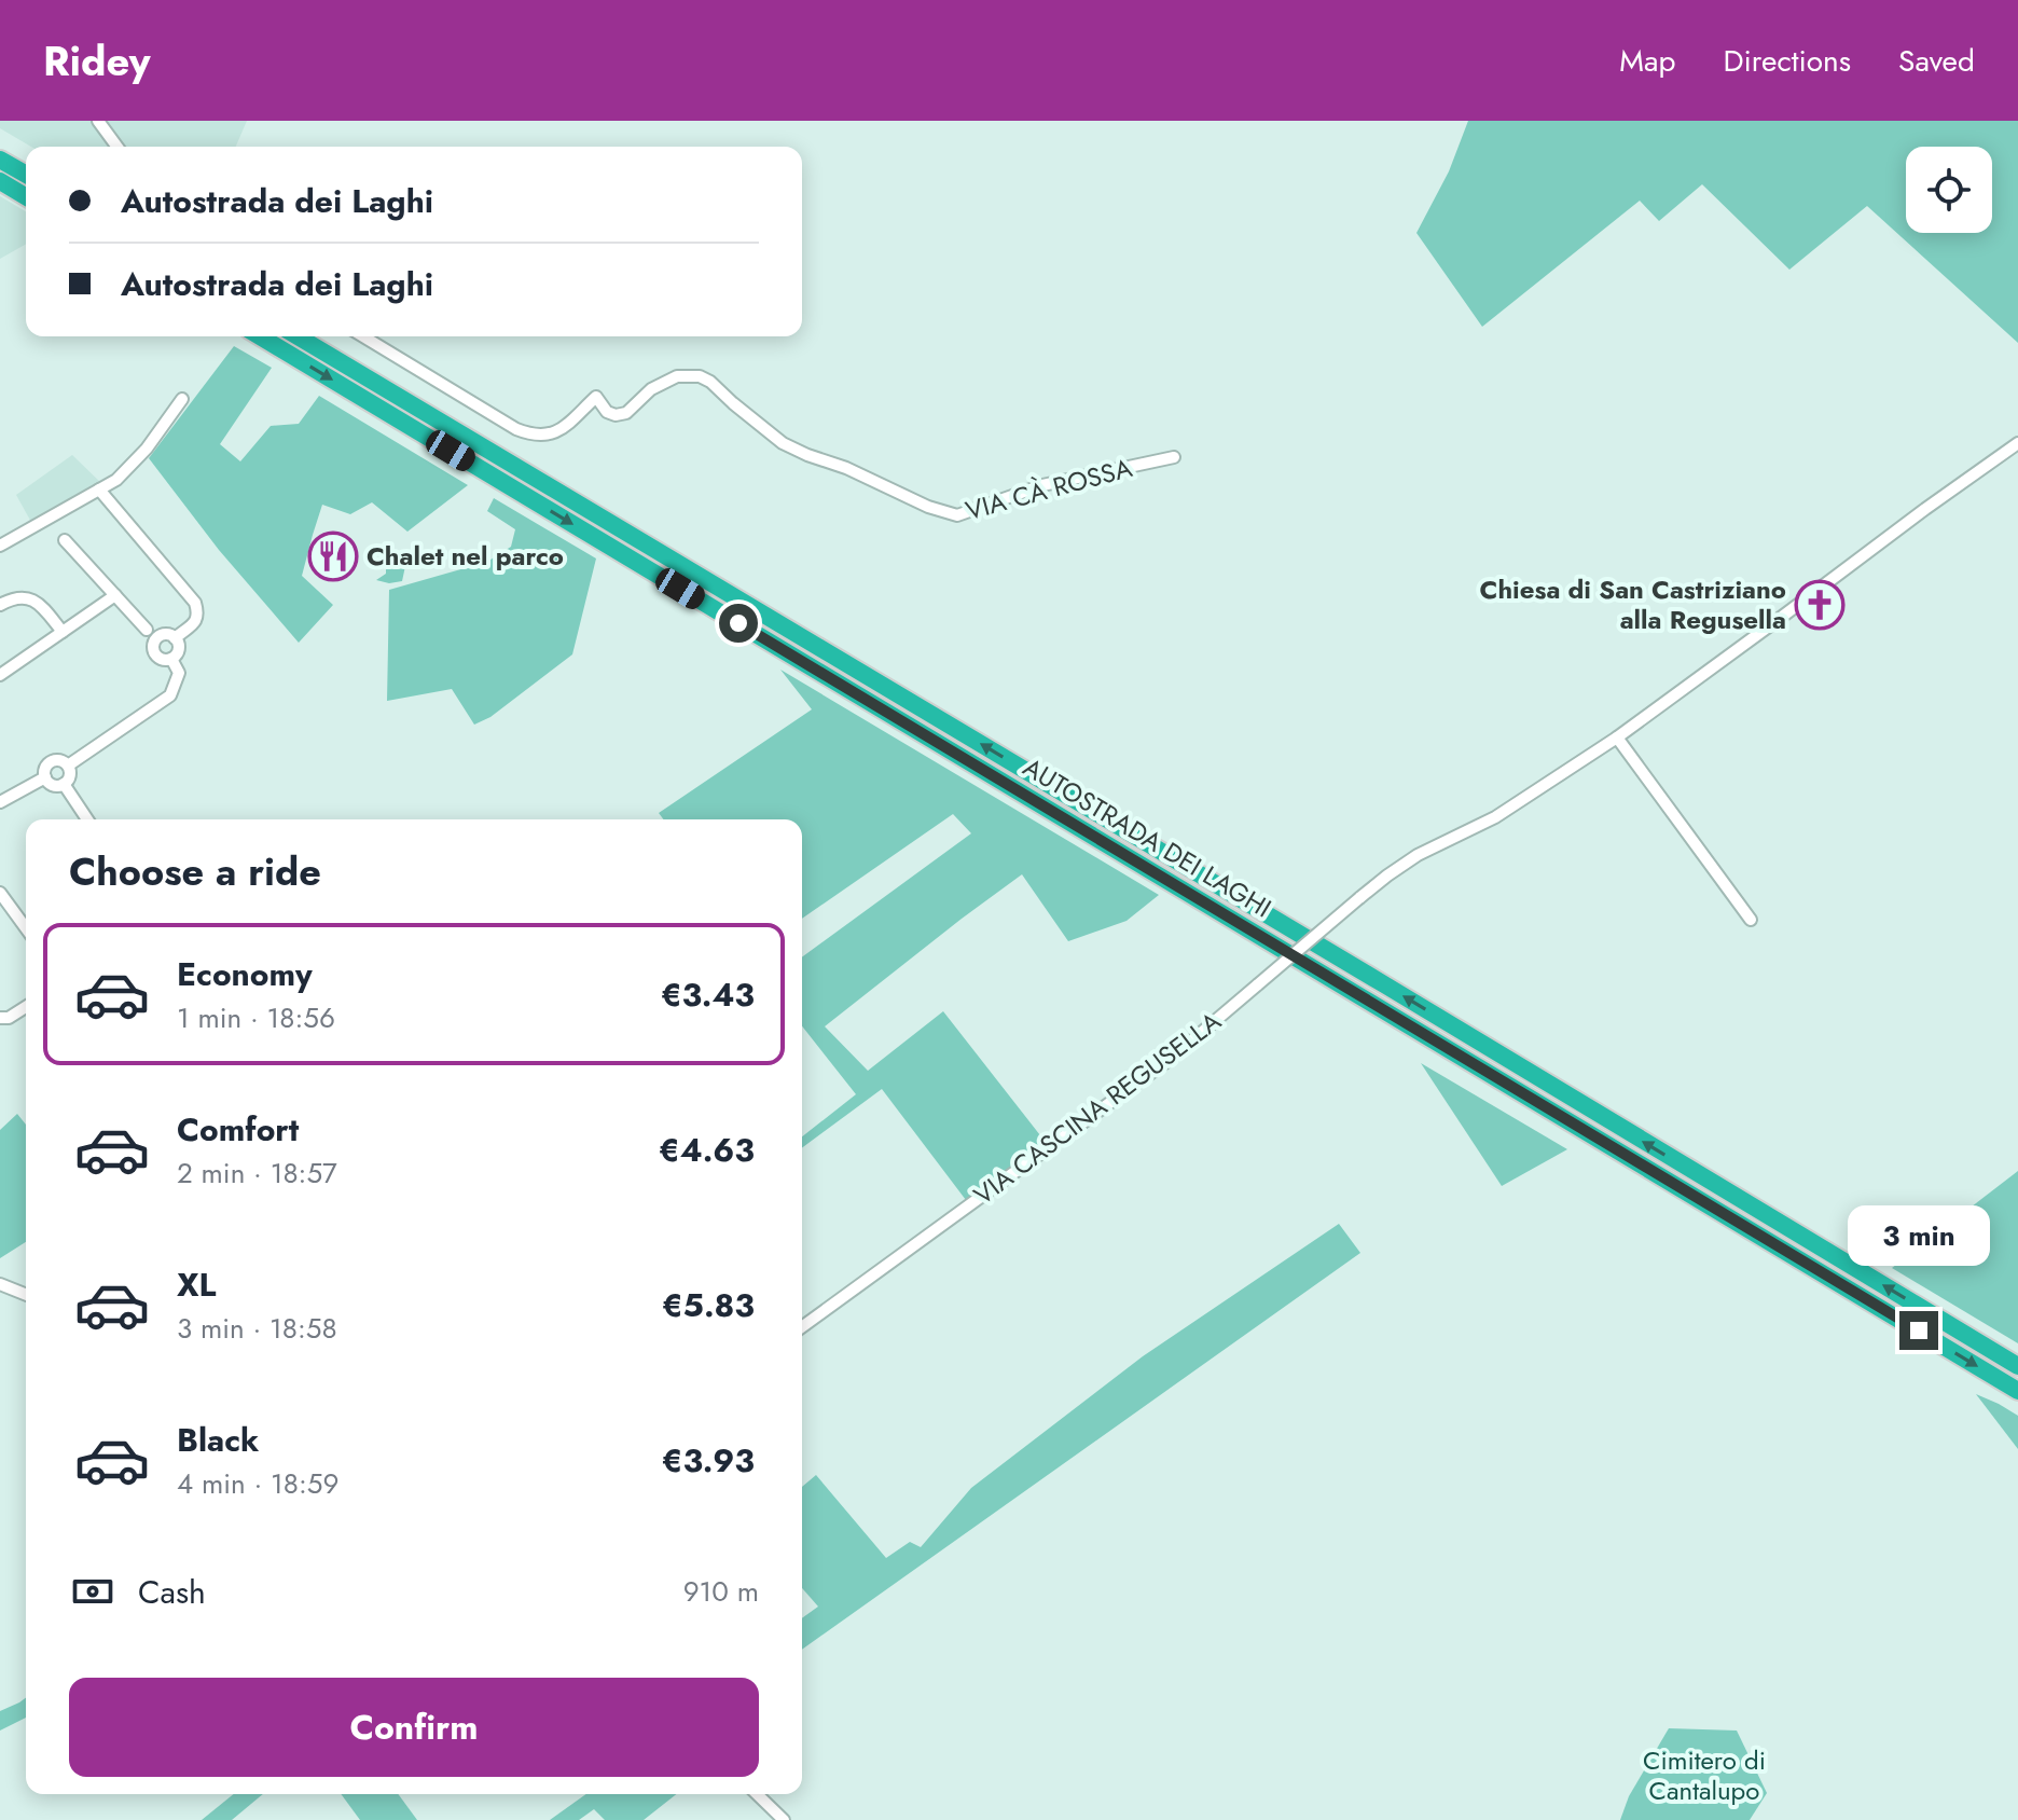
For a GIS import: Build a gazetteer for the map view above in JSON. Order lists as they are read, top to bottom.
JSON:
{
  "streets": {
    "highway": ["AUTOSTRADA DEI LAGHI"],
    "street": ["VIA CÀ ROSSA", "VIA CASCINA REGUSELLA"]
  },
  "parks": ["Cimitero di Cantalupo"],
  "places": {
    "restaurant": ["Chalet nel parco"],
    "church": ["Chiesa di San Castriziano alla Regusella"]
  },
  "page": {
    "header": "Ridey",
    "nav": ["Map", "Directions", "Saved"],
    "banner": ["Autostrada dei Laghi", "Autostrada dei Laghi"],
    "heading": "Choose a ride",
    "list": [
      {
        "name": "Economy",
        "note": "1 min · 18:56",
        "value": "€3.43"
      },
      {
        "name": "Comfort",
        "note": "2 min · 18:57",
        "value": "€4.63"
      },
      {
        "name": "XL",
        "note": "3 min · 18:58",
        "value": "€5.83"
      },
      {
        "name": "Black",
        "note": "4 min · 18:59",
        "value": "€3.93"
      }
    ],
    "bubble": "3 min",
    "pay": ["Cash", "910 m"],
    "buttons": "Confirm"
  }
}
